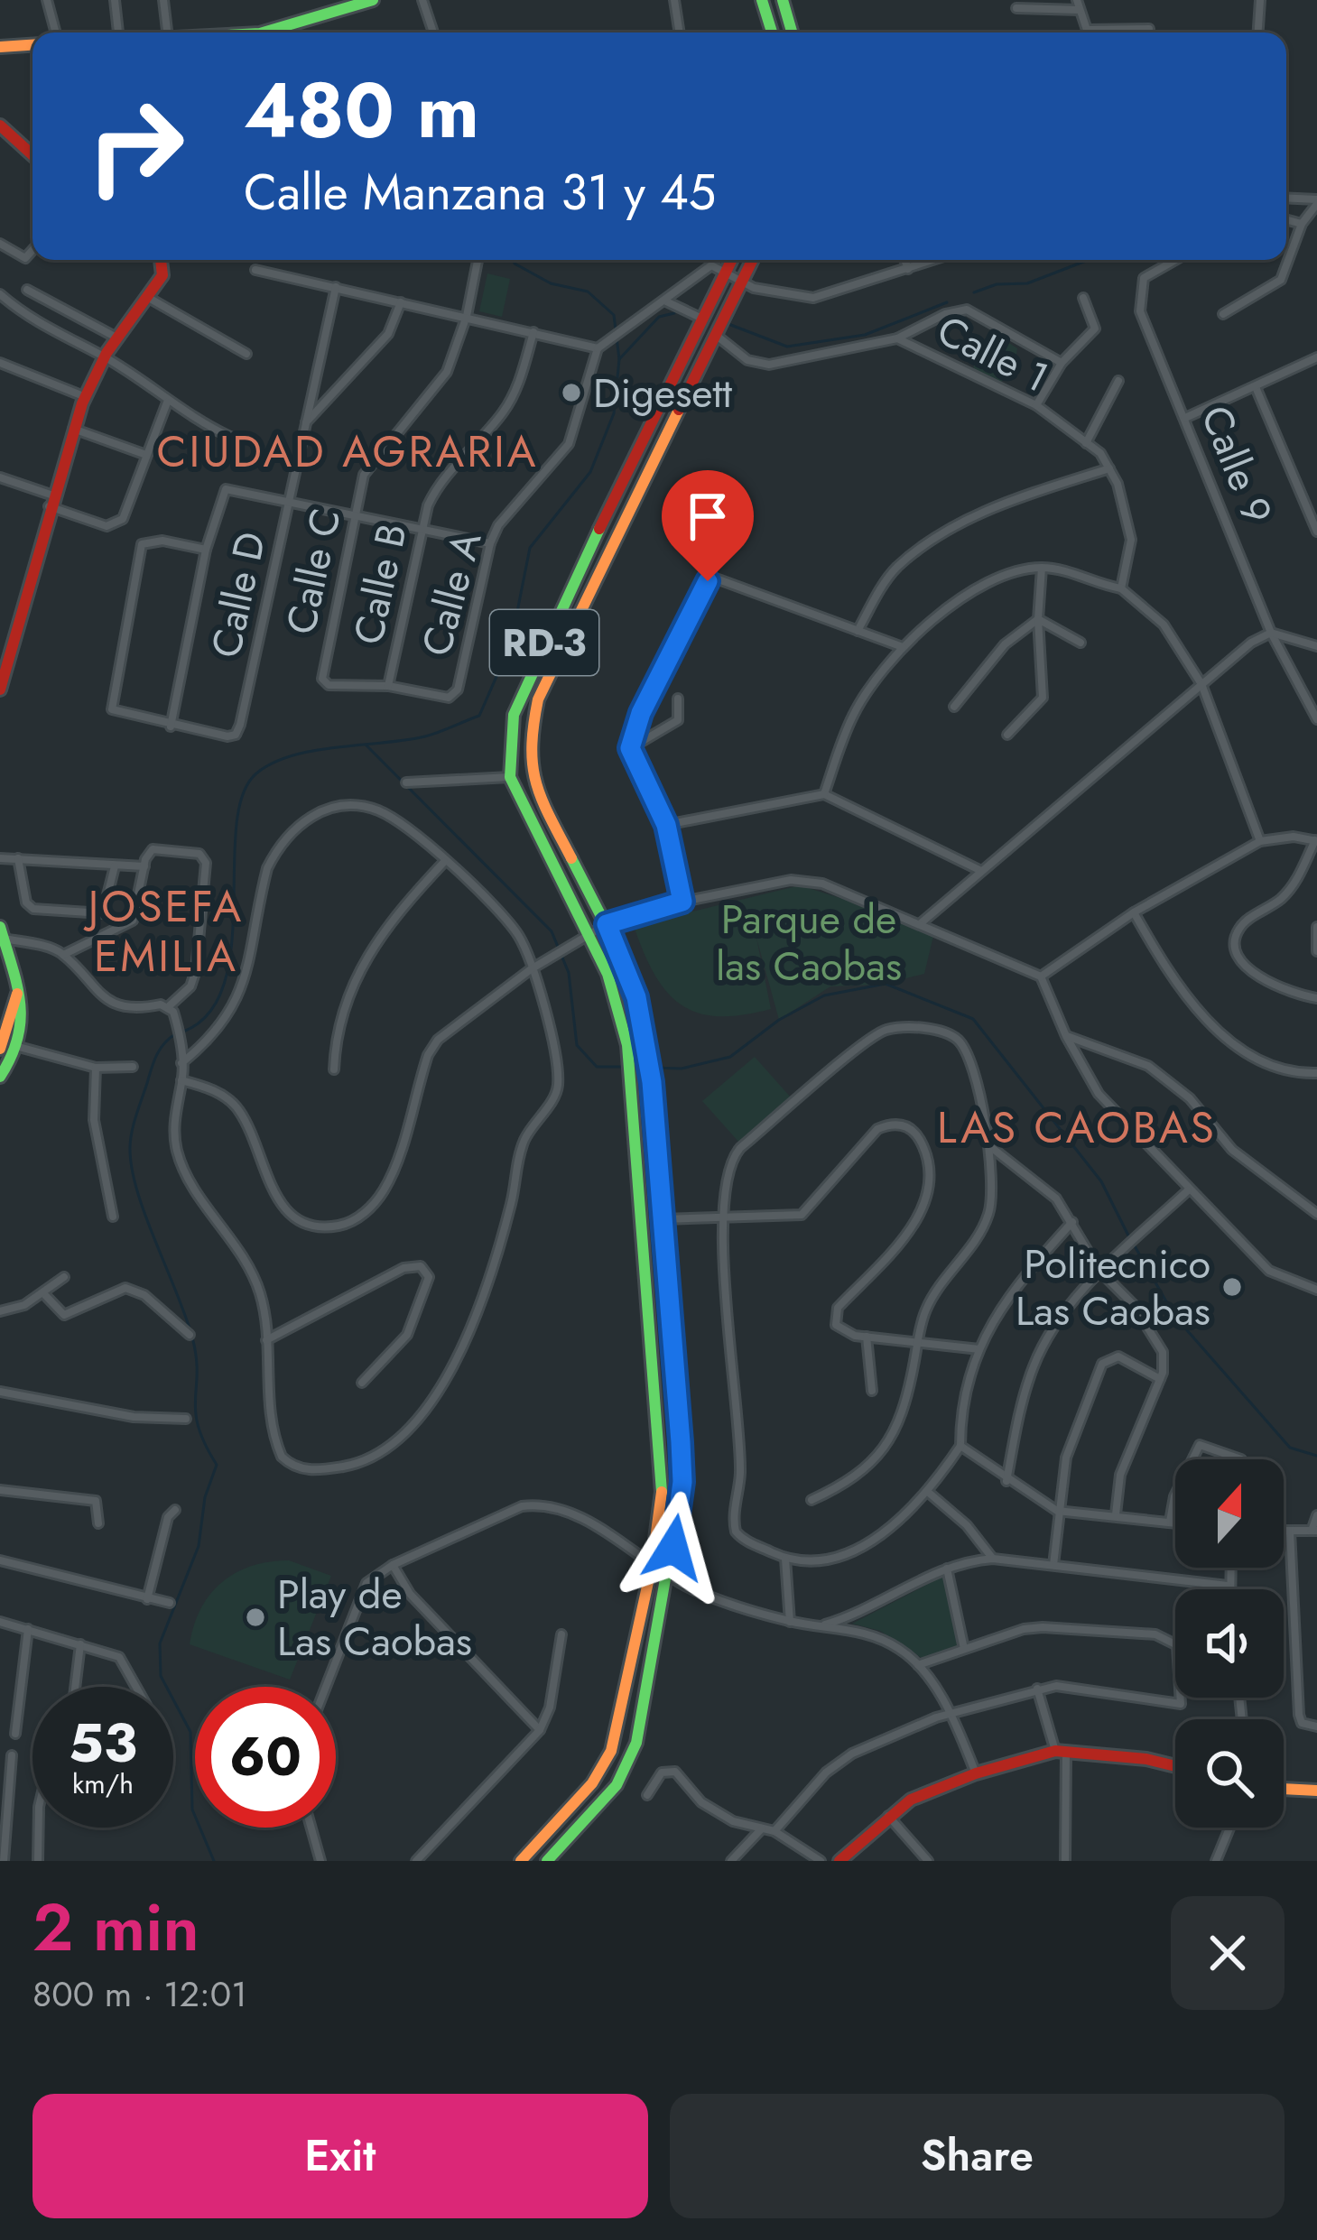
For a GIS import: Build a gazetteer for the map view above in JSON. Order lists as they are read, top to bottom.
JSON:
{
  "streets": {
    "main road": ["RD-3"],
    "street": [
      "Calle 1",
      "Calle 9",
      "Calle C",
      "Calle B",
      "Calle A",
      "Calle D"
    ]
  },
  "crossings": [
    ["Calle 1", "RD-3"],
    ["Calle C", "Calle B"],
    ["Calle C", "Calle A"],
    ["Calle B", "Calle A"]
  ],
  "districts": ["CIUDAD AGRARIA", "JOSEFA EMILIA", "LAS CAOBAS"],
  "parks": ["Parque de las Caobas"],
  "places": ["Digesett", "Politecnico Las Caobas", "Play de Las Caobas"],
  "north": "top",
  "page": {
    "turn": ["480 m", "Calle Manzana 31 y 45"],
    "speed": "53 km/h",
    "limit": "60",
    "heading": ["2 min", "800 m · 12:01"],
    "buttons": ["Exit", "Share"]
  }
}
